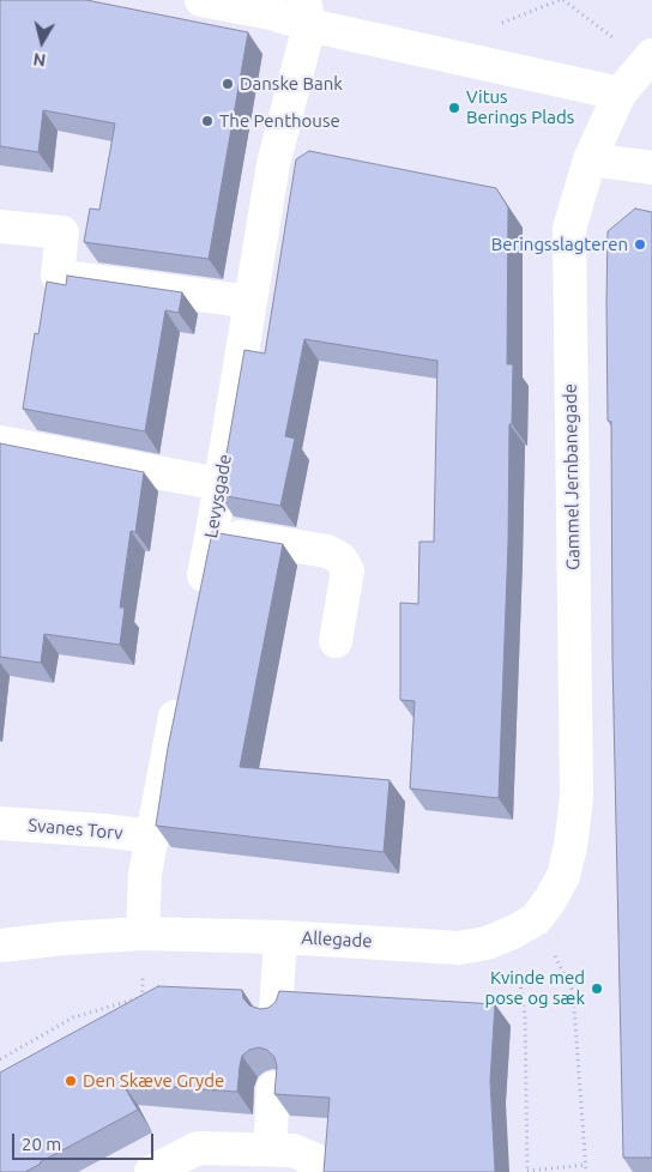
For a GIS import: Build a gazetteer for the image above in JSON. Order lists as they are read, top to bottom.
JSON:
{
  "streets": {
    "street": [
      "Gammel Jernbanegade",
      "Levysgade",
      "Svanes Torv",
      "Allegade"
    ]
  },
  "crossings": [
    ["Gammel Jernbanegade", "Allegade"]
  ],
  "places": [
    "Danske Bank",
    "Vitus Berings Plads",
    "The Penthouse",
    "Beringsslagteren",
    "Kvinde med pose og sæk",
    "Den Skæve Gryde"
  ],
  "scale_bar": "20 m",
  "north": "bottom"
}
